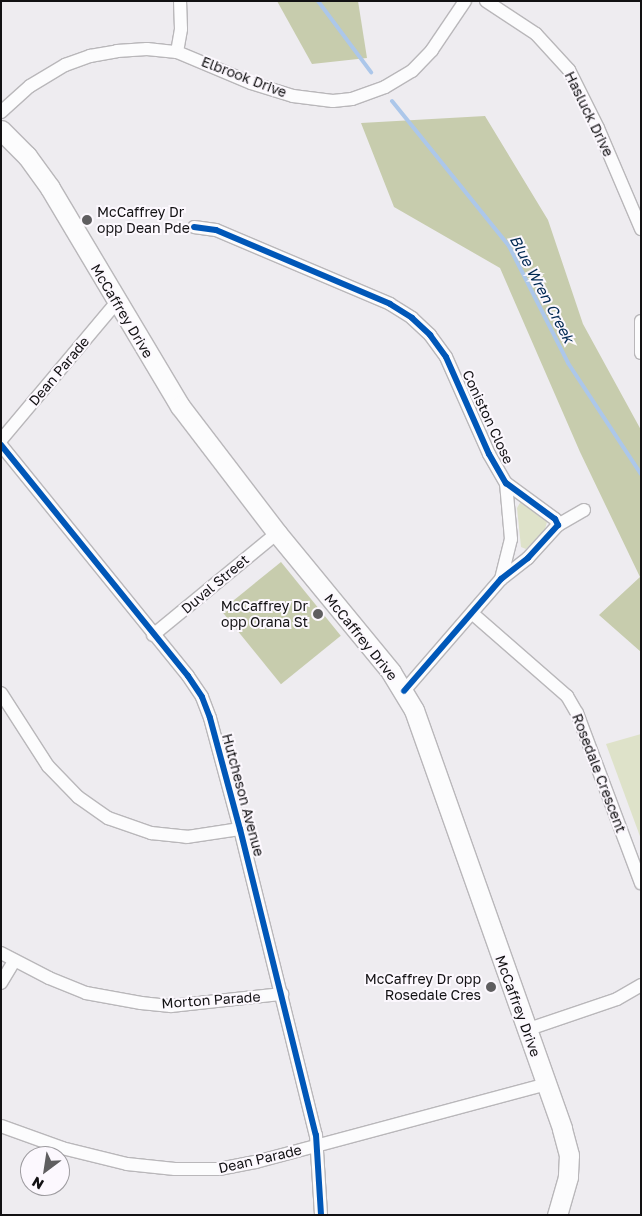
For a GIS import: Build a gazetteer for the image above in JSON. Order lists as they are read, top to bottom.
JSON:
{
  "streets": {
    "main road": ["McCaffrey Drive"],
    "street": [
      "Elbrook Drive",
      "Hasluck Drive",
      "Dean Parade",
      "Coniston Close",
      "Duval Street",
      "Rosedale Crescent",
      "Hutcheson Avenue",
      "Morton Parade"
    ]
  },
  "crossings": [
    ["McCaffrey Drive", "Dean Parade"],
    ["McCaffrey Drive", "Coniston Close"],
    ["McCaffrey Drive", "Duval Street"],
    ["Dean Parade", "Hutcheson Avenue"],
    ["Coniston Close", "Rosedale Crescent"],
    ["Duval Street", "Hutcheson Avenue"],
    ["Hutcheson Avenue", "Morton Parade"]
  ],
  "water": ["Blue Wren Creek"],
  "places": ["McCaffrey Dr opp Dean Pde", "McCaffrey Dr opp Orana St", "McCaffrey Dr opp Rosedale Cres"],
  "north": "bottom left"
}
